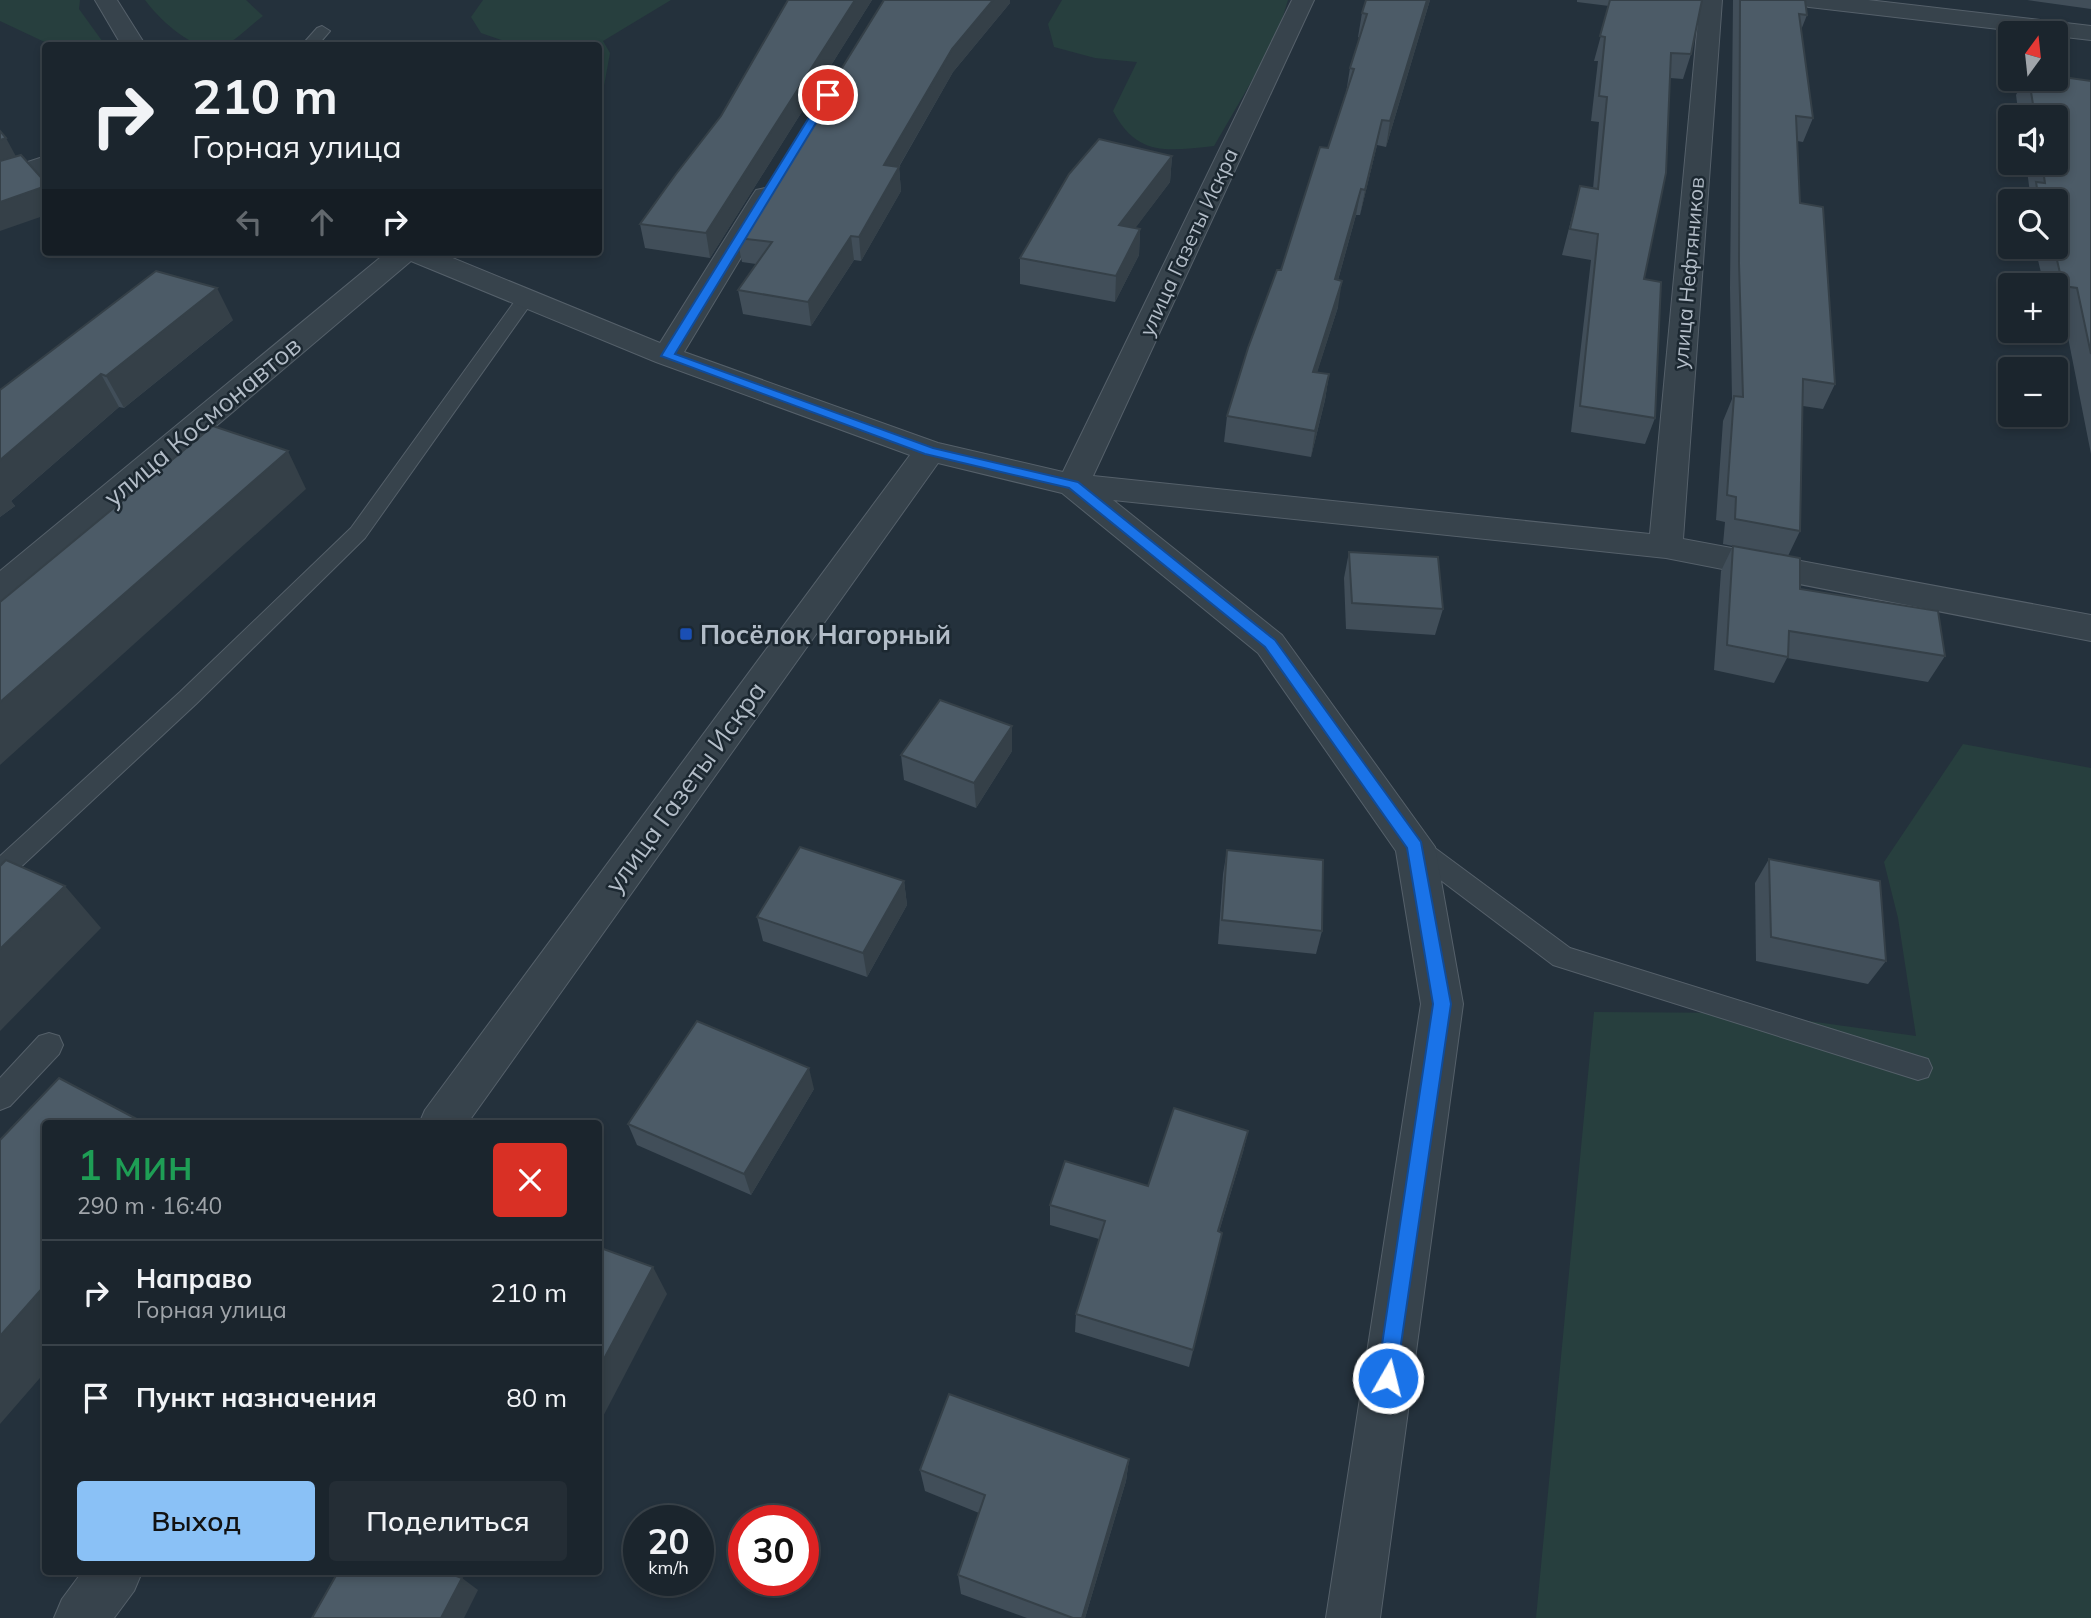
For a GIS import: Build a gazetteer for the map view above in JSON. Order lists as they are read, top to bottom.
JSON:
{
  "streets": {
    "street": ["улица Газеты Искра", "улица Нефтяников", "улица Космонавтов"]
  },
  "places": {
    "transit": ["Посёлок Нагорный"]
  },
  "north": "top",
  "page": {
    "map_buttons": ["+", "−"],
    "turn": ["210 m", "Горная улица"],
    "heading": ["1 мин", "290 m · 16:40"],
    "list": [
      {
        "name": "Направо",
        "note": "Горная улица",
        "value": "210 m"
      },
      {
        "name": "Пункт назначения",
        "value": "80 m"
      }
    ],
    "buttons": ["Выход", "Поделиться"],
    "speed": "20 km/h",
    "limit": "30"
  }
}
